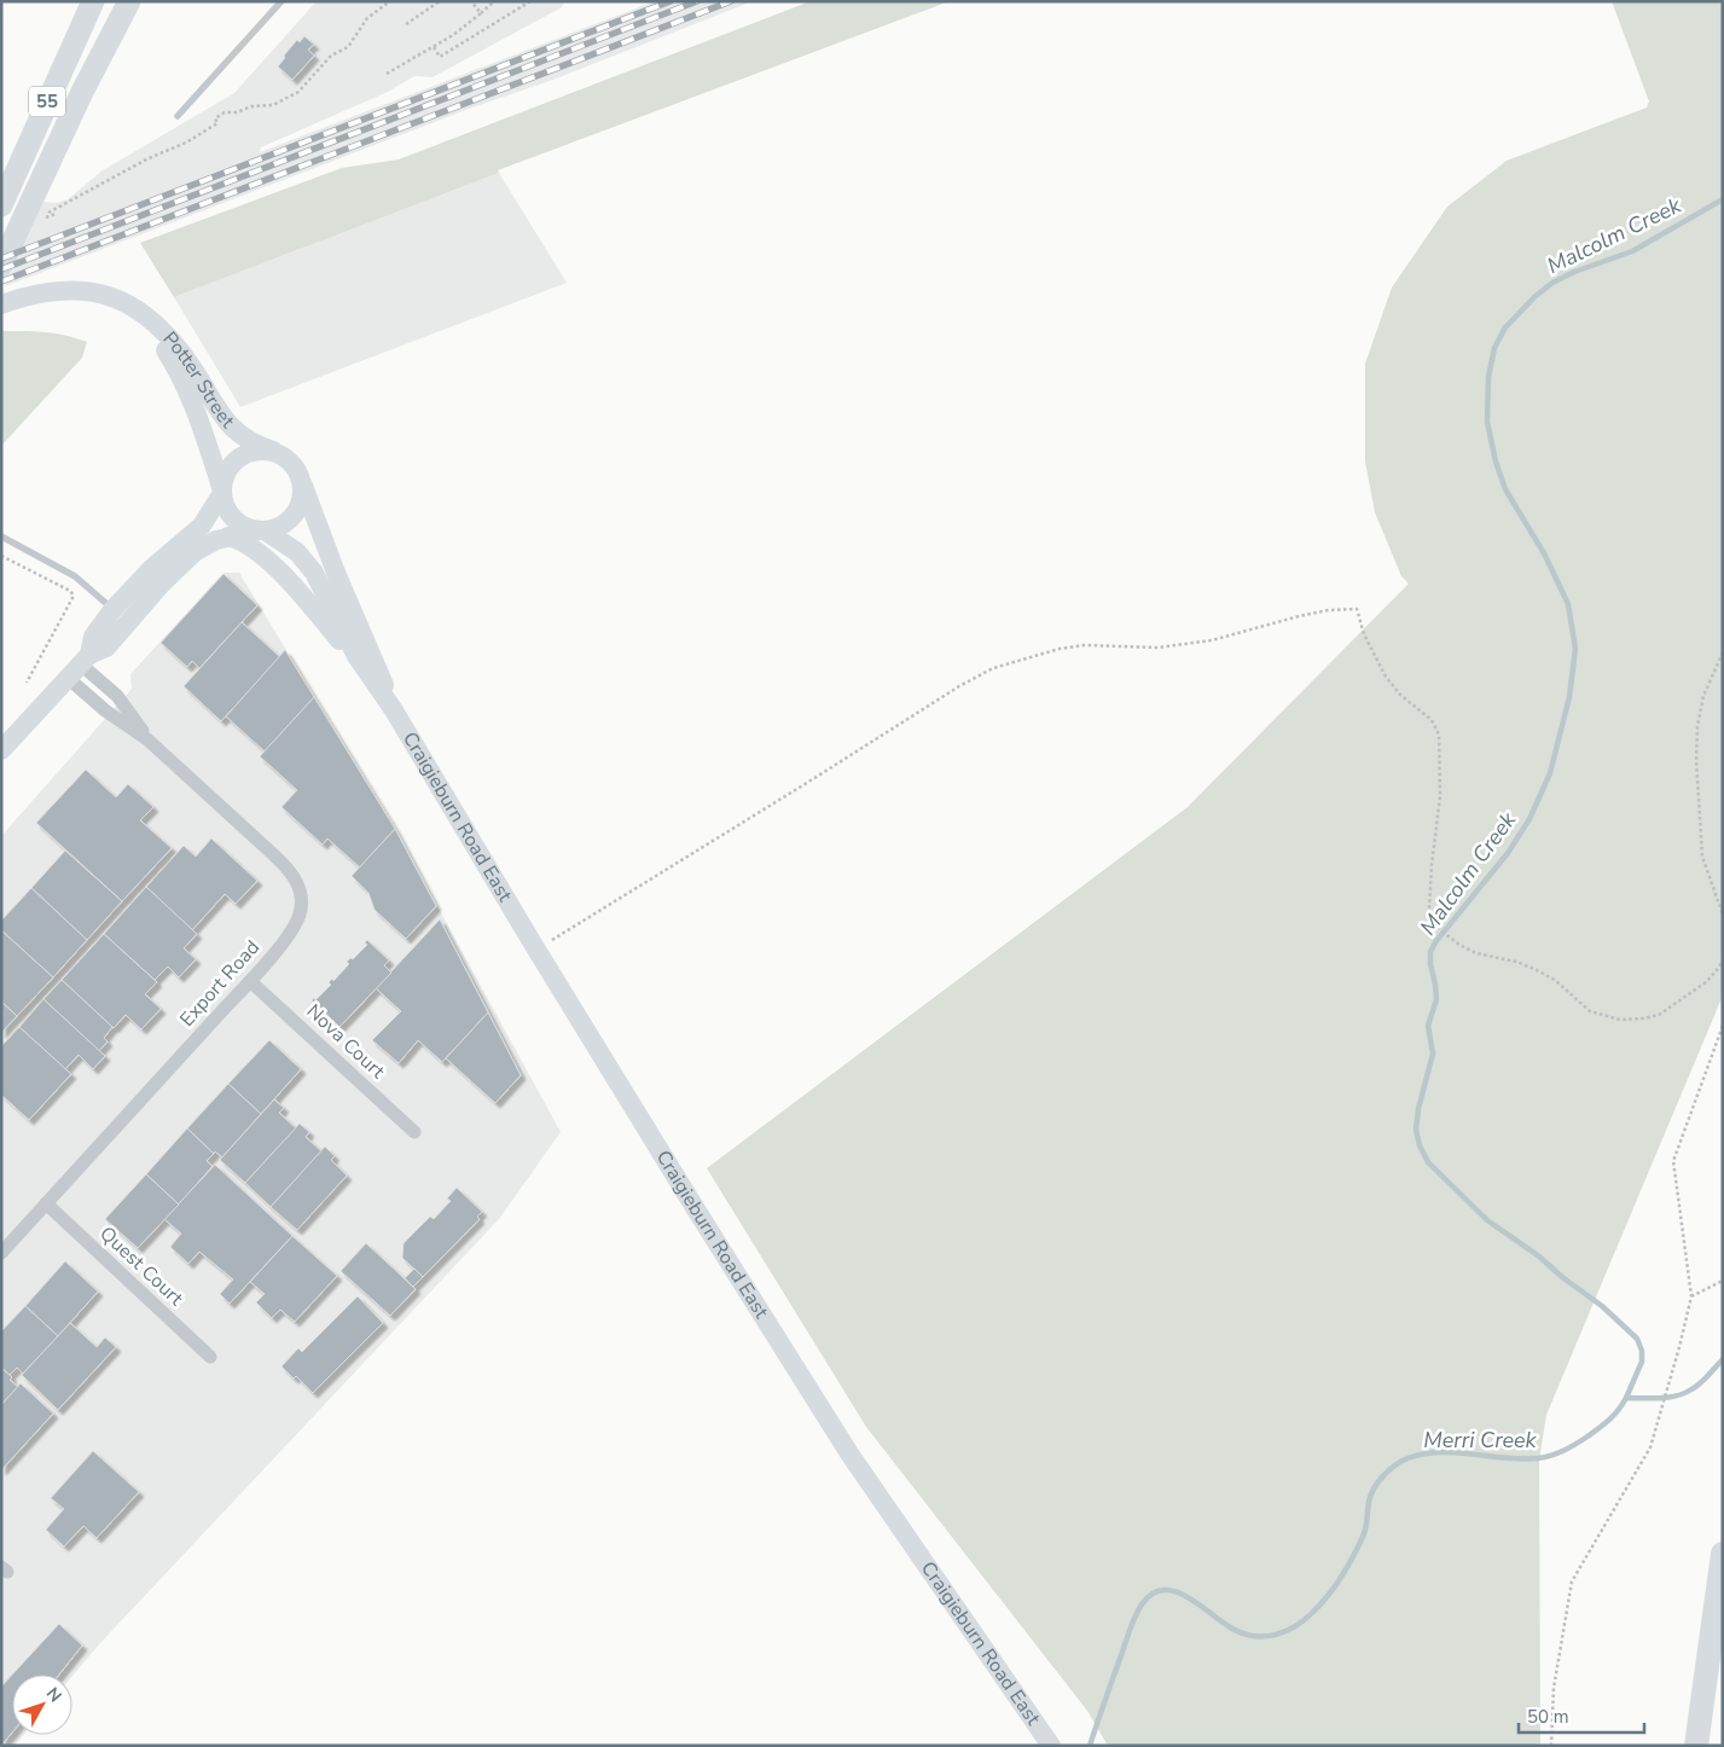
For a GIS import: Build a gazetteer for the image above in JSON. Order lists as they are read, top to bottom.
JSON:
{
  "streets": {
    "highway": ["55"],
    "main road": ["Potter Street", "Craigieburn Road East"],
    "street": ["Export Road", "Nova Court", "Quest Court"]
  },
  "crossings": [
    ["Potter Street", "Craigieburn Road East"],
    ["Export Road", "Nova Court"],
    ["Export Road", "Quest Court"]
  ],
  "water": ["Malcolm Creek", "Merri Creek"],
  "scale_bar": "50 m",
  "north": "top right"
}
